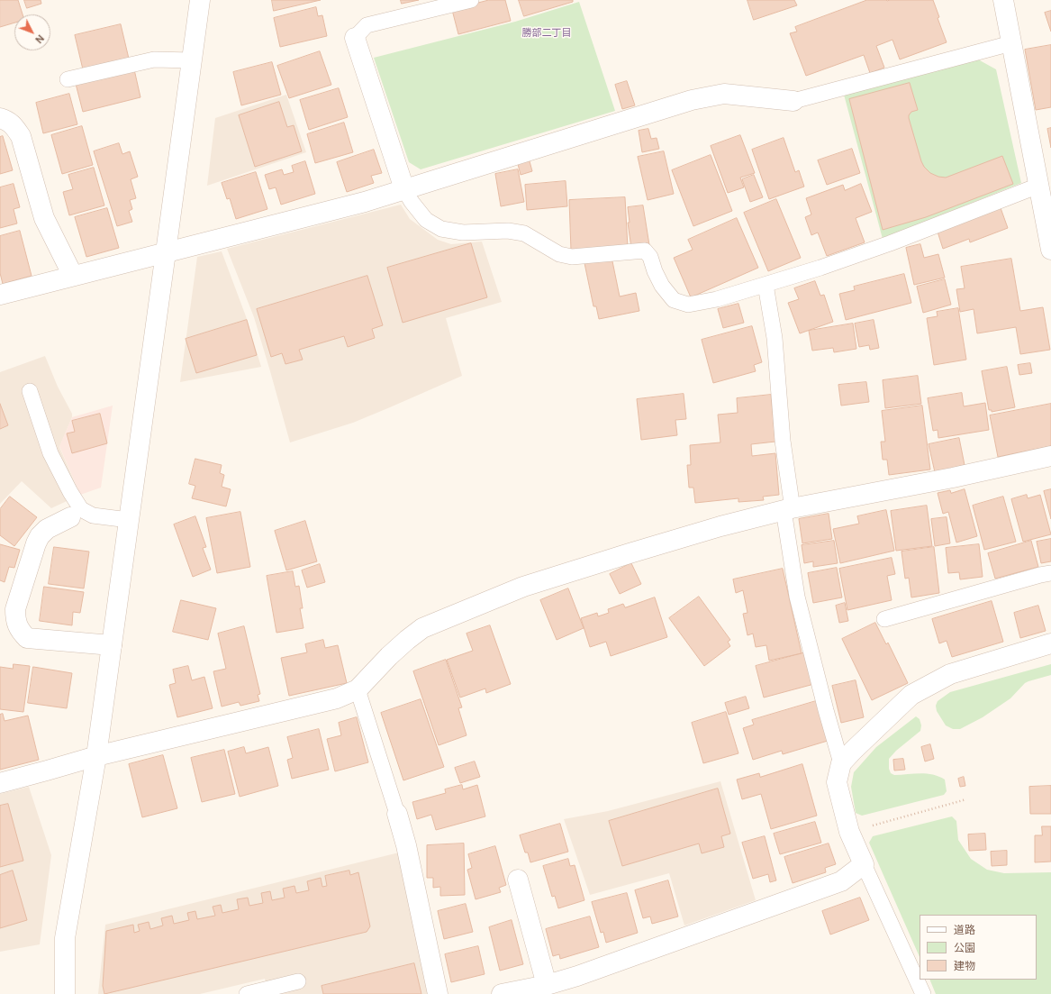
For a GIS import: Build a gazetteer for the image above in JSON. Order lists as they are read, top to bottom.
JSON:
{
  "districts": ["勝部二丁目"],
  "legend": ["道路", "公園", "建物"],
  "north": "bottom right"
}
